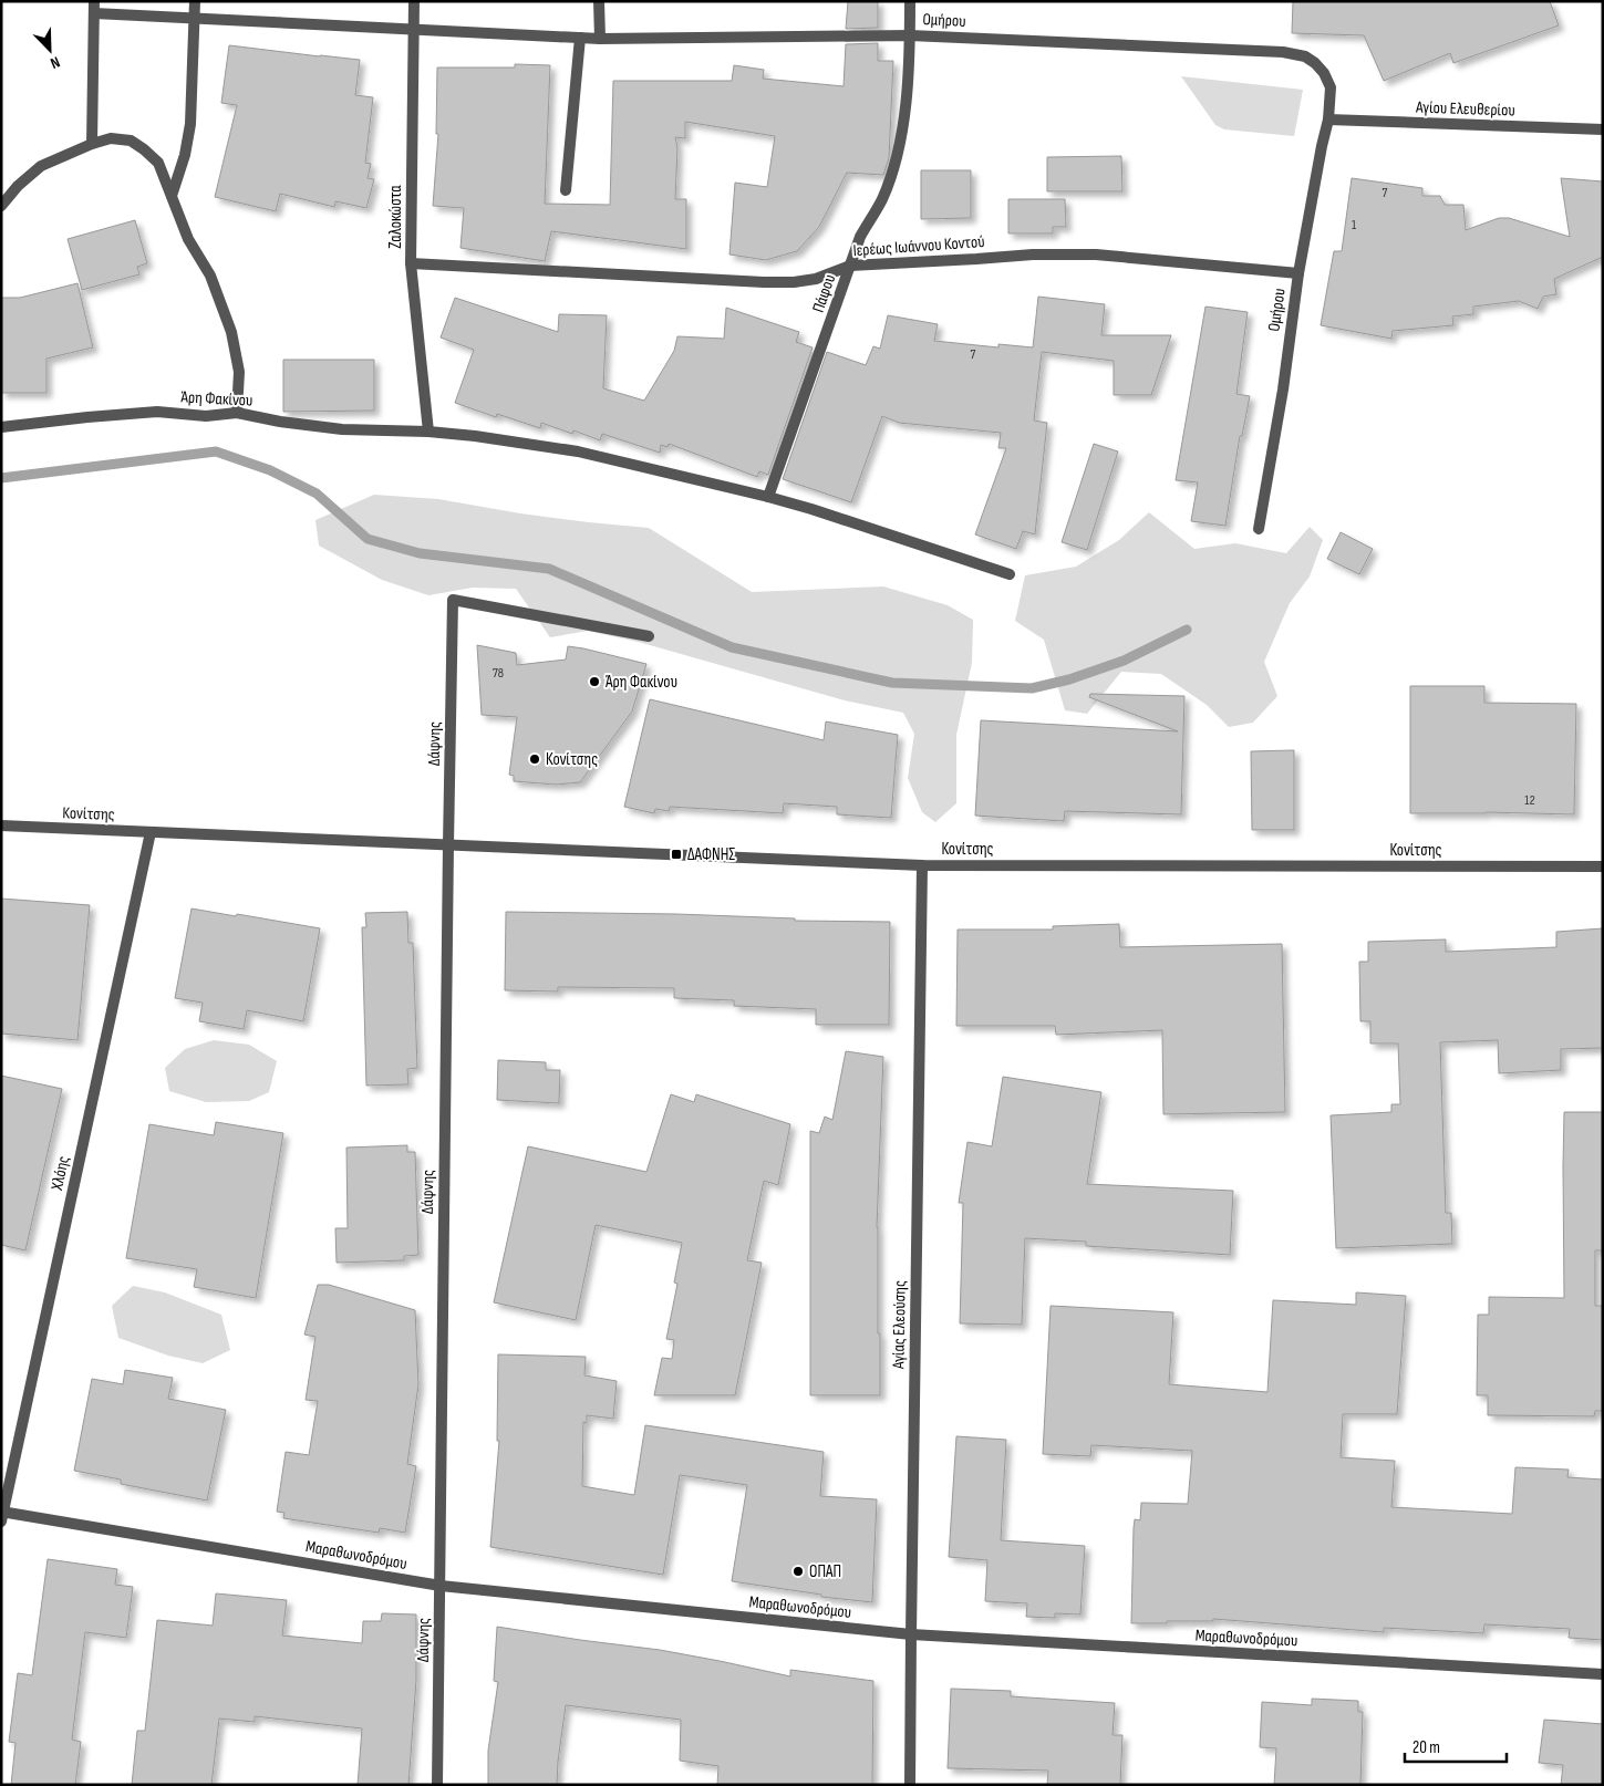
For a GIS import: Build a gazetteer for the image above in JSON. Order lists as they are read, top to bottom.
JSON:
{
  "streets": {
    "street": [
      "Ομήρου",
      "Αγίου Ελευθερίου",
      "Ζαλοκώστα",
      "Ιερέως Ιωάννου Κοντού",
      "Πάφου",
      "Άρη Φακίνου",
      "Δάφνης",
      "Κονίτσης",
      "Χλόης",
      "Αγίας Ελεούσης",
      "Μαραθωνοδρόμου"
    ]
  },
  "crossings": [
    ["Ομήρου", "Αγίου Ελευθερίου"],
    ["Ομήρου", "Ζαλοκώστα"],
    ["Ομήρου", "Ιερέως Ιωάννου Κοντού"],
    ["Ομήρου", "Πάφου"],
    ["Ζαλοκώστα", "Ιερέως Ιωάννου Κοντού"],
    ["Ζαλοκώστα", "Άρη Φακίνου"],
    ["Ιερέως Ιωάννου Κοντού", "Πάφου"],
    ["Πάφου", "Άρη Φακίνου"],
    ["Δάφνης", "Κονίτσης"],
    ["Δάφνης", "Μαραθωνοδρόμου"],
    ["Κονίτσης", "Χλόης"],
    ["Κονίτσης", "Αγίας Ελεούσης"],
    ["Χλόης", "Μαραθωνοδρόμου"],
    ["Αγίας Ελεούσης", "Μαραθωνοδρόμου"]
  ],
  "places": {
    "other": ["Άρη Φακίνου", "Κονίτσης", "ΟΠΑΠ"],
    "transit": ["ΔΑΦΝΗΣ"]
  },
  "house_numbers": [
    "7",
    "1",
    "7",
    "78",
    "12"
  ],
  "scale_bar": "20 m",
  "north": "bottom right"
}
